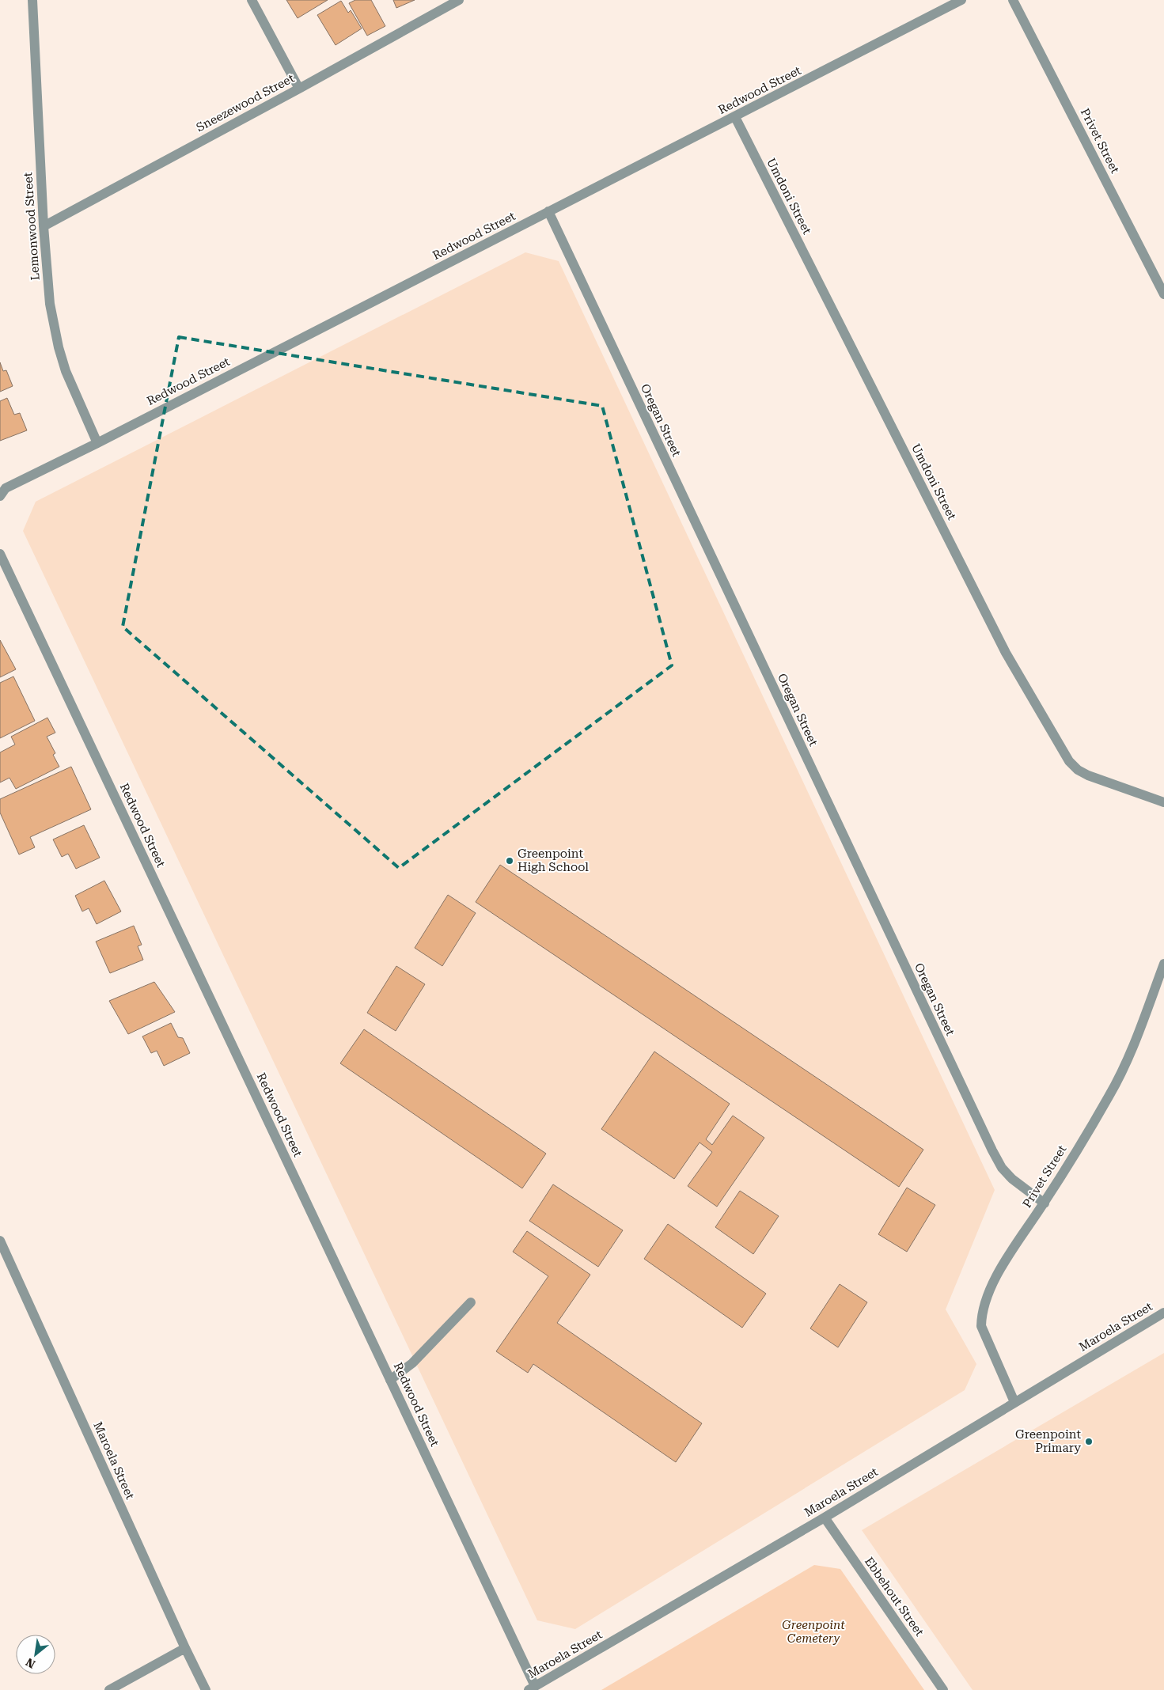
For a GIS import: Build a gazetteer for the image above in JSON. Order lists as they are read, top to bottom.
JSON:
{
  "streets": {
    "street": [
      "Redwood Street",
      "Sneezewood Street",
      "Privet Street",
      "Umdoni Street",
      "Lemonwood Street",
      "Oregan Street",
      "Maroela Street",
      "Ebbehout Street"
    ]
  },
  "crossings": [
    ["Redwood Street", "Umdoni Street"],
    ["Redwood Street", "Lemonwood Street"],
    ["Redwood Street", "Oregan Street"],
    ["Redwood Street", "Maroela Street"],
    ["Sneezewood Street", "Lemonwood Street"],
    ["Privet Street", "Oregan Street"],
    ["Privet Street", "Maroela Street"],
    ["Maroela Street", "Ebbehout Street"]
  ],
  "parks": ["Greenpoint Cemetery"],
  "places": ["Greenpoint High School", "Greenpoint Primary"],
  "north": "bottom left"
}
